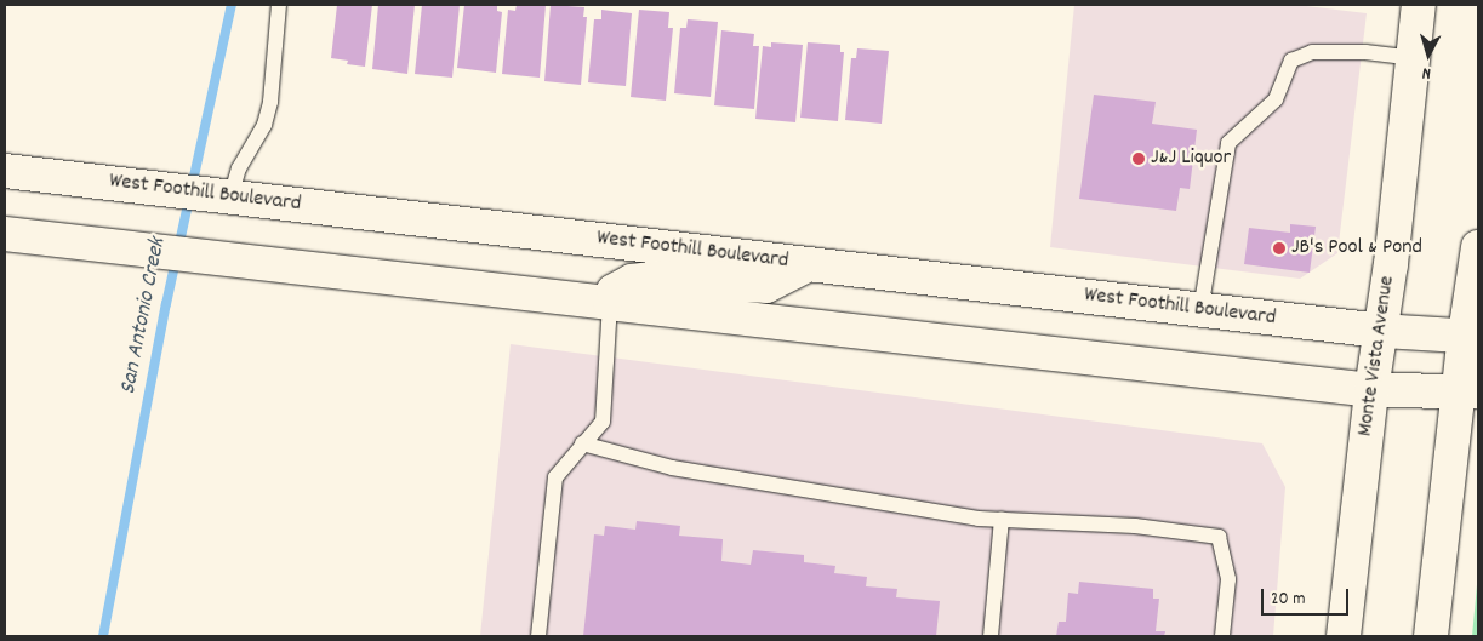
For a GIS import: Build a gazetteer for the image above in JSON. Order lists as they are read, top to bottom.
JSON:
{
  "streets": {
    "main road": ["West Foothill Boulevard", "Monte Vista Avenue"]
  },
  "crossings": [
    ["West Foothill Boulevard", "Monte Vista Avenue"]
  ],
  "water": ["San Antonio Creek"],
  "places": ["J&J Liquor", "JB's Pool & Pond"],
  "scale_bar": "20 m",
  "north": "bottom"
}
